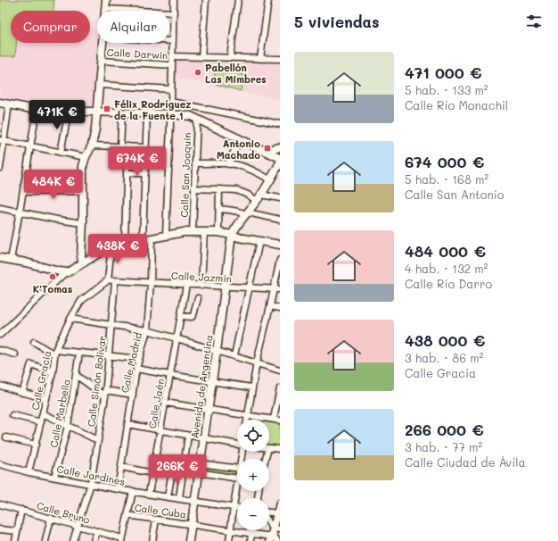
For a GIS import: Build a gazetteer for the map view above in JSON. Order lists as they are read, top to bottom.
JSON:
{
  "streets": {
    "street": [
      "Calle Darwin",
      "Calle San Joaquín",
      "Calle Jazmín",
      "Calle Madrid",
      "Calle Gracia",
      "Calle Simón Bolivar",
      "Avenida de Argentina",
      "Calle Jaén",
      "Calle Marbella",
      "Calle Jardines",
      "Calle Cuba",
      "Calle Bruno"
    ]
  },
  "crossings": [
    ["Calle Jazmín", "Calle Madrid"],
    ["Calle Jazmín", "Calle Gracia"],
    ["Calle Jazmín", "Calle Simón Bolivar"],
    ["Calle Jazmín", "Avenida de Argentina"],
    ["Calle Jazmín", "Calle Jaén"],
    ["Calle Madrid", "Calle Jardines"],
    ["Calle Gracia", "Calle Jardines"],
    ["Calle Simón Bolivar", "Calle Jardines"],
    ["Calle Simón Bolivar", "Calle Bruno"],
    ["Avenida de Argentina", "Calle Jardines"],
    ["Avenida de Argentina", "Calle Cuba"],
    ["Calle Jaén", "Calle Jardines"],
    ["Calle Marbella", "Calle Jardines"]
  ],
  "places": {
    "other": ["Pabellón Las Mimbres", "K'Tomas"],
    "transit": ["Félix Rodríguez de la Fuente 1", "Antonio Machado"]
  },
  "page": {
    "heading": "5 viviendas",
    "chip": ["Comprar", "Alquilar"],
    "list": [
      {
        "name": "471 000 €",
        "note": "5 hab. · 133 m² · Calle Río Monachil"
      },
      {
        "name": "674 000 €",
        "note": "5 hab. · 168 m² · Calle San Antonio"
      },
      {
        "name": "484 000 €",
        "note": "4 hab. · 132 m² · Calle Río Darro"
      },
      {
        "name": "438 000 €",
        "note": "3 hab. · 86 m² · Calle Gracia"
      },
      {
        "name": "266 000 €",
        "note": "3 hab. · 77 m² · Calle Ciudad de Ávila"
      }
    ],
    "price": [
      "471K €",
      "674K €",
      "484K €",
      "438K €",
      "266K €"
    ],
    "map_buttons": ["+", "−"]
  }
}
